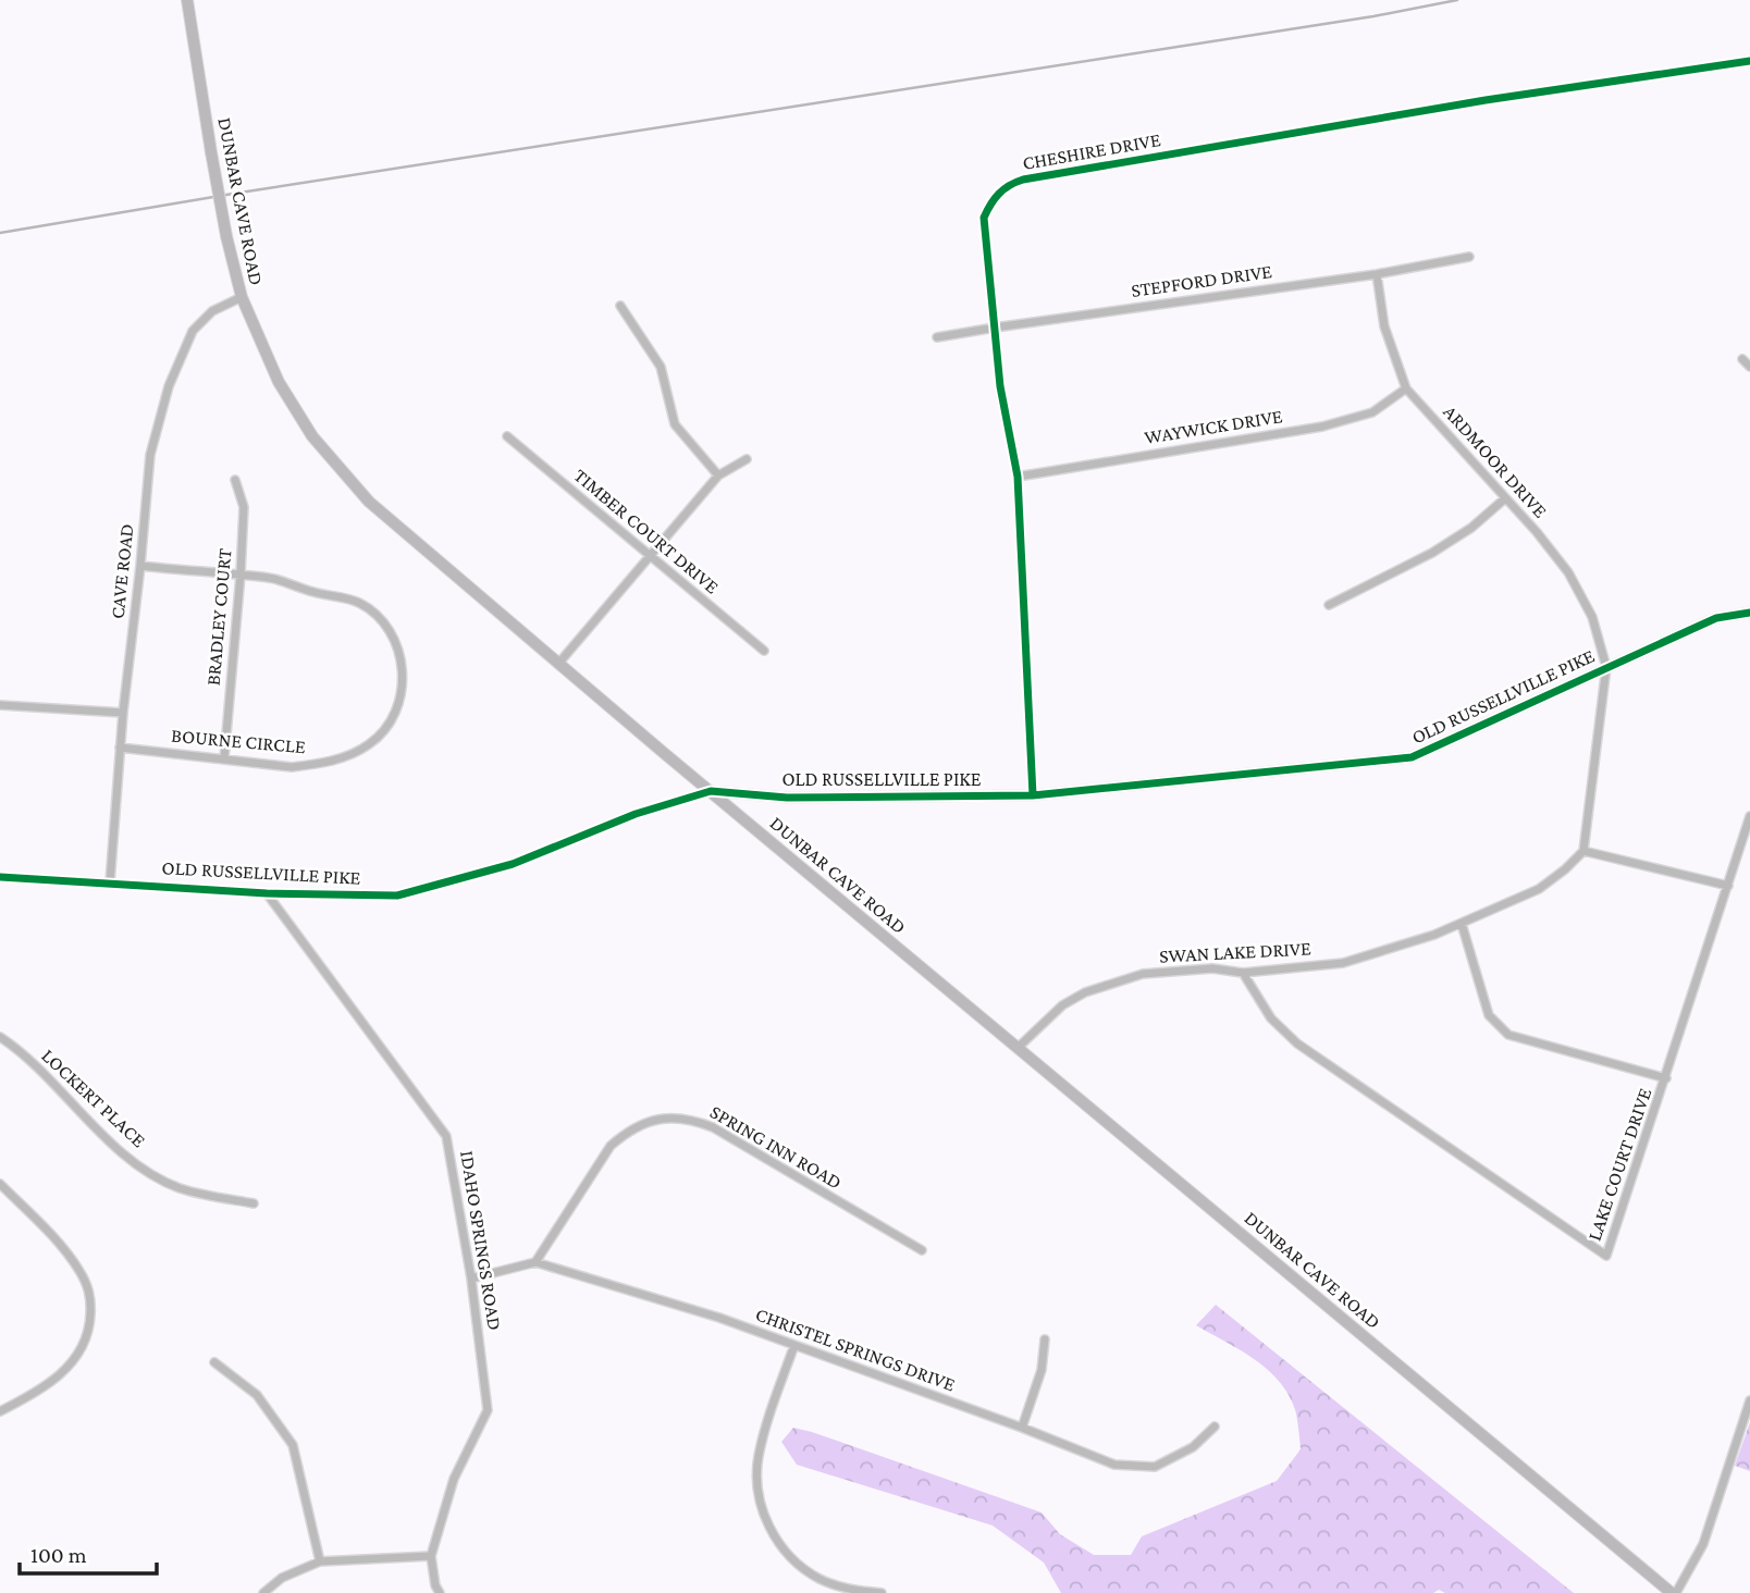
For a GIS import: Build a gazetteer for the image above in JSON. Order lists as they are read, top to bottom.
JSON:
{
  "streets": {
    "main road": ["DUNBAR CAVE ROAD"],
    "street": [
      "CHESHIRE DRIVE",
      "STEPFORD DRIVE",
      "WAYWICK DRIVE",
      "ARDMOOR DRIVE",
      "TIMBER COURT DRIVE",
      "CAVE ROAD",
      "BRADLEY COURT",
      "OLD RUSSELLVILLE PIKE",
      "BOURNE CIRCLE",
      "SWAN LAKE DRIVE",
      "LOCKERT PLACE",
      "SPRING INN ROAD",
      "LAKE COURT DRIVE",
      "IDAHO SPRINGS ROAD",
      "CHRISTEL SPRINGS DRIVE"
    ]
  },
  "crossings": [
    ["CHESHIRE DRIVE", "STEPFORD DRIVE"],
    ["CHESHIRE DRIVE", "WAYWICK DRIVE"],
    ["CHESHIRE DRIVE", "OLD RUSSELLVILLE PIKE"],
    ["DUNBAR CAVE ROAD", "CAVE ROAD"],
    ["DUNBAR CAVE ROAD", "OLD RUSSELLVILLE PIKE"],
    ["DUNBAR CAVE ROAD", "SWAN LAKE DRIVE"],
    ["STEPFORD DRIVE", "ARDMOOR DRIVE"],
    ["WAYWICK DRIVE", "ARDMOOR DRIVE"],
    ["ARDMOOR DRIVE", "OLD RUSSELLVILLE PIKE"],
    ["CAVE ROAD", "OLD RUSSELLVILLE PIKE"],
    ["CAVE ROAD", "BOURNE CIRCLE"],
    ["BRADLEY COURT", "BOURNE CIRCLE"],
    ["OLD RUSSELLVILLE PIKE", "IDAHO SPRINGS ROAD"],
    ["SWAN LAKE DRIVE", "LAKE COURT DRIVE"],
    ["SPRING INN ROAD", "CHRISTEL SPRINGS DRIVE"]
  ],
  "scale_bar": "100 m"
}
